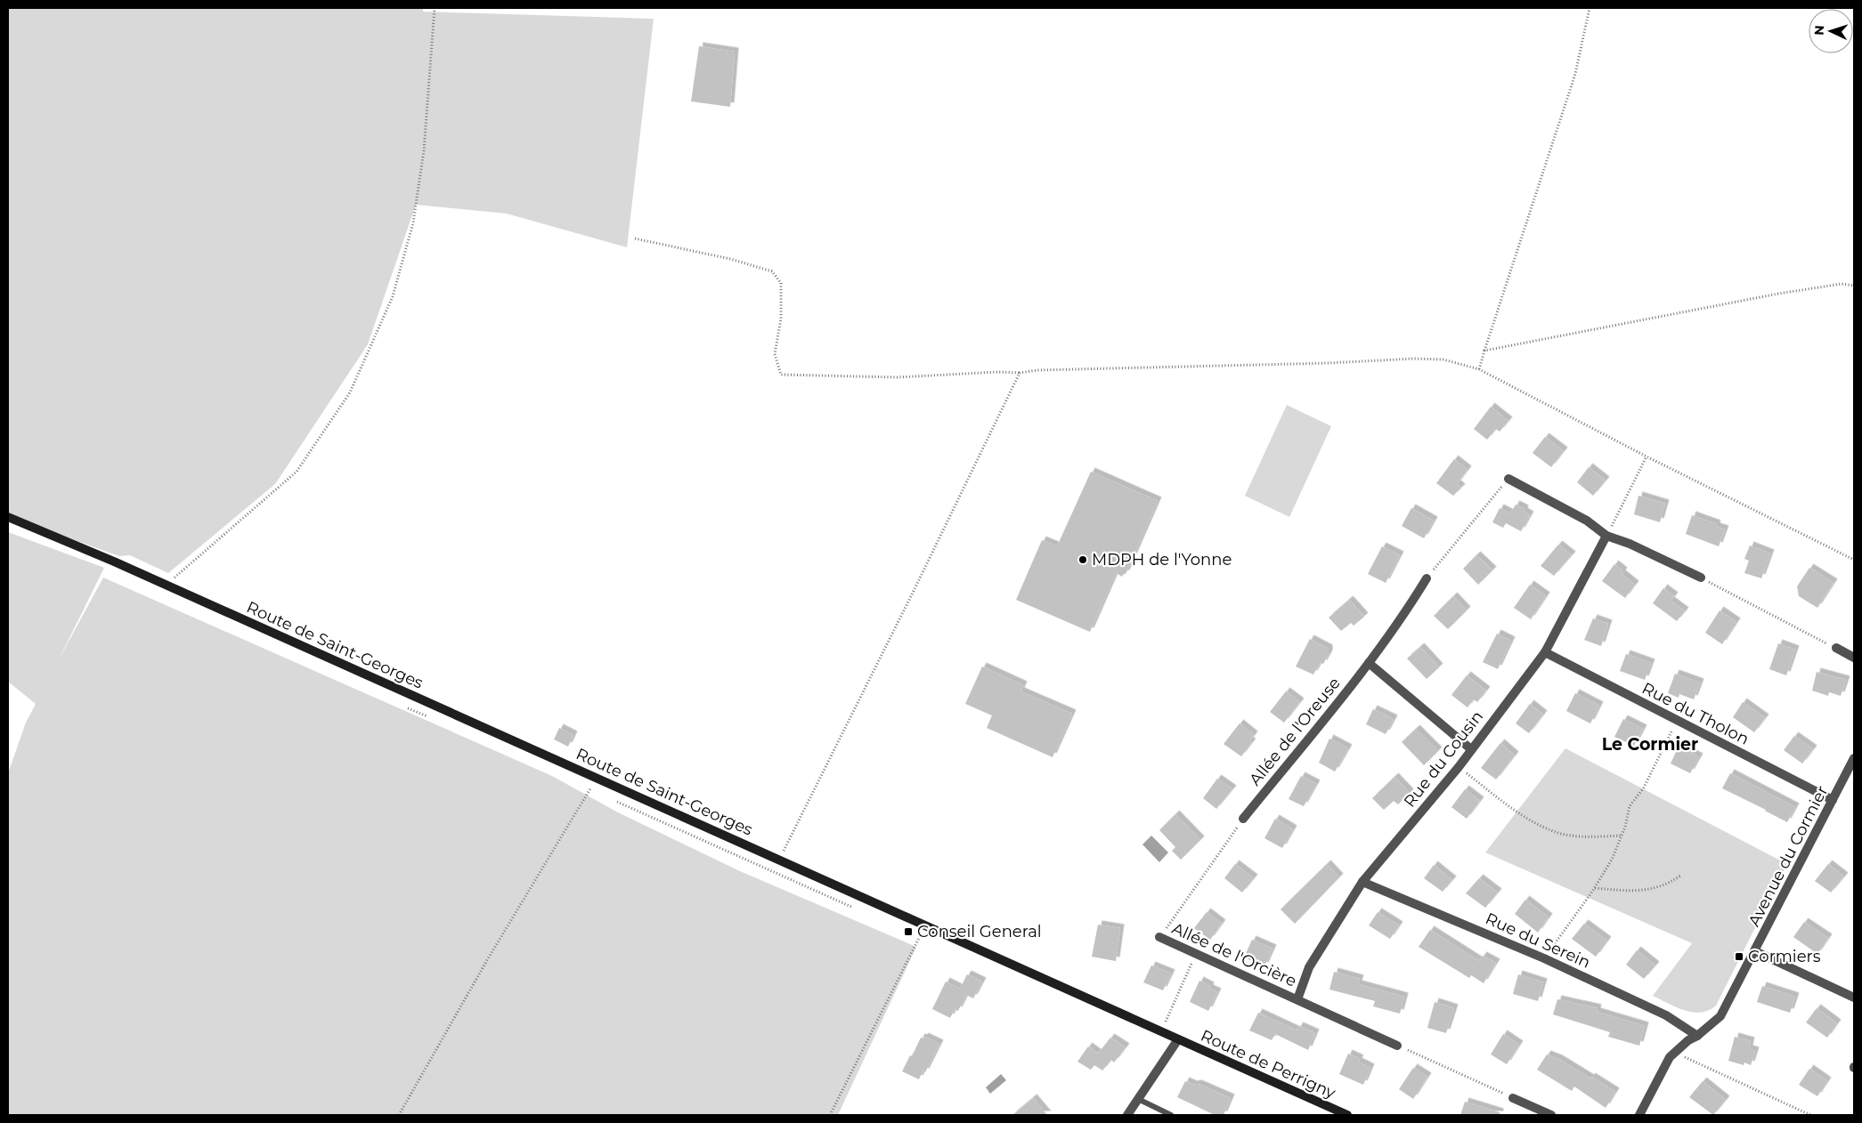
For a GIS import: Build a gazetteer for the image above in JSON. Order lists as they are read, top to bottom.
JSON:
{
  "streets": {
    "main road": ["Route de Saint-Georges", "Route de Perrigny"],
    "street": [
      "Rue du Tholon",
      "Allée de l'Oreuse",
      "Rue du Cousin",
      "Avenue du Cormier",
      "Rue du Serein",
      "Allée de l'Orcière"
    ]
  },
  "crossings": [
    ["Route de Saint-Georges", "Route de Perrigny"],
    ["Rue du Tholon", "Rue du Cousin"],
    ["Rue du Tholon", "Avenue du Cormier"],
    ["Rue du Cousin", "Rue du Serein"],
    ["Rue du Cousin", "Allée de l'Orcière"],
    ["Avenue du Cormier", "Rue du Serein"],
    ["Rue du Serein", "Allée de l'Orcière"]
  ],
  "districts": ["Le Cormier"],
  "places": {
    "other": ["MDPH de l'Yonne"],
    "transit": ["Conseil General", "Cormiers"]
  },
  "north": "left"
}
